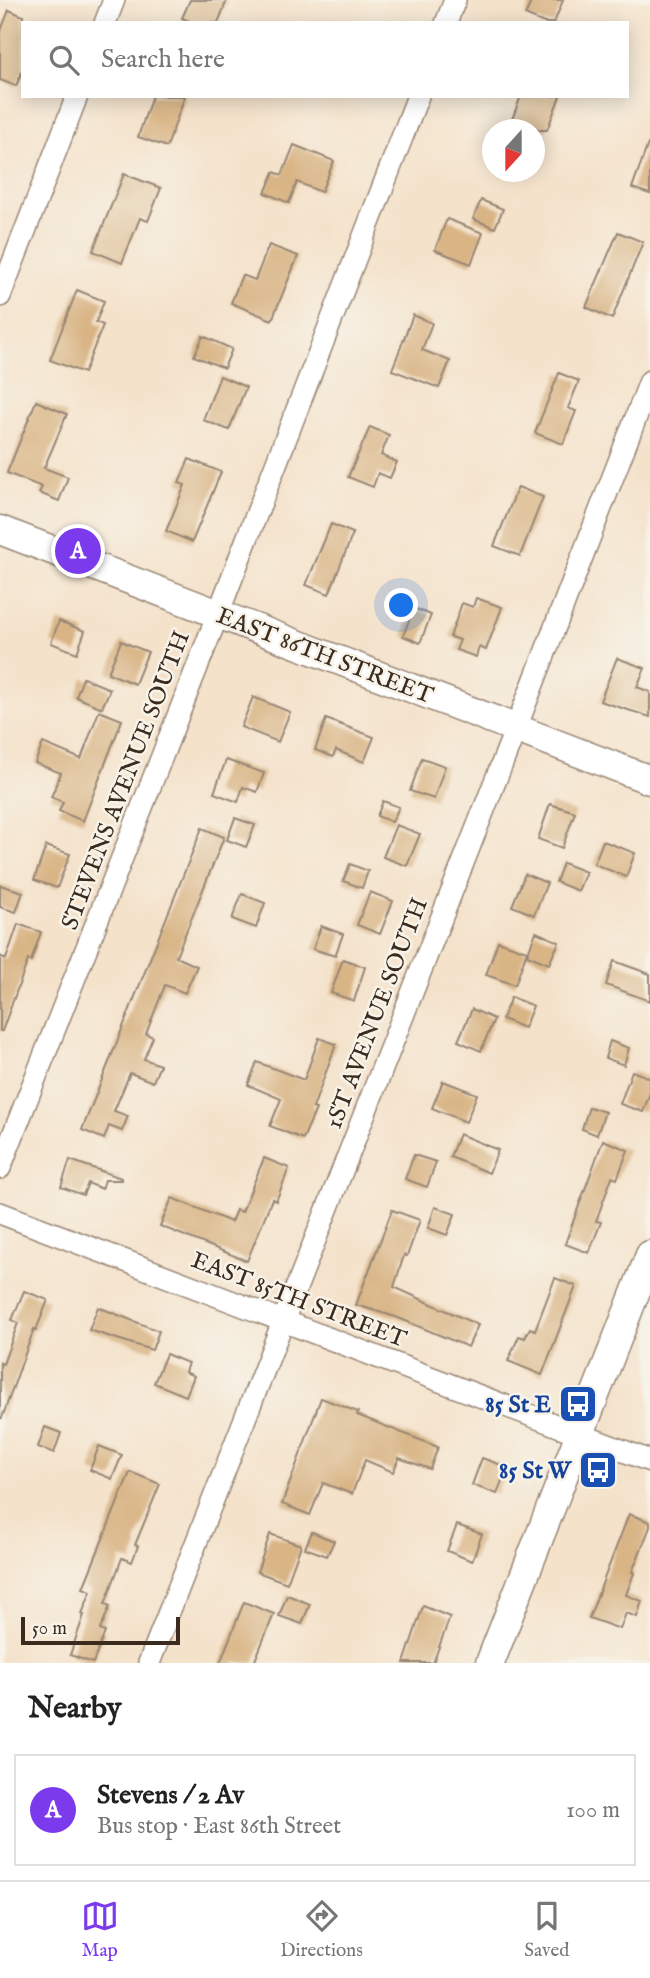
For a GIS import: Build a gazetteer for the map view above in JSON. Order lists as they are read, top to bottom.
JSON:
{
  "streets": {
    "street": [
      "EAST 86TH STREET",
      "STEVENS AVENUE SOUTH",
      "1ST AVENUE SOUTH",
      "EAST 85TH STREET"
    ]
  },
  "crossings": [
    ["EAST 86TH STREET", "STEVENS AVENUE SOUTH"],
    ["EAST 86TH STREET", "1ST AVENUE SOUTH"],
    ["1ST AVENUE SOUTH", "EAST 85TH STREET"]
  ],
  "places": {
    "bus stop": ["85 St E", "85 St W"]
  },
  "scale_bar": "50 m",
  "north": "bottom",
  "page": {
    "search": "Search here",
    "pins": "A",
    "scale": "50 m",
    "heading": "Nearby",
    "list": [
      {
        "mark": "A",
        "name": "Stevens / 2 Av",
        "note": "Bus stop · East 86th Street",
        "value": "100 m"
      }
    ],
    "nav": ["Map", "Directions", "Saved"]
  }
}
